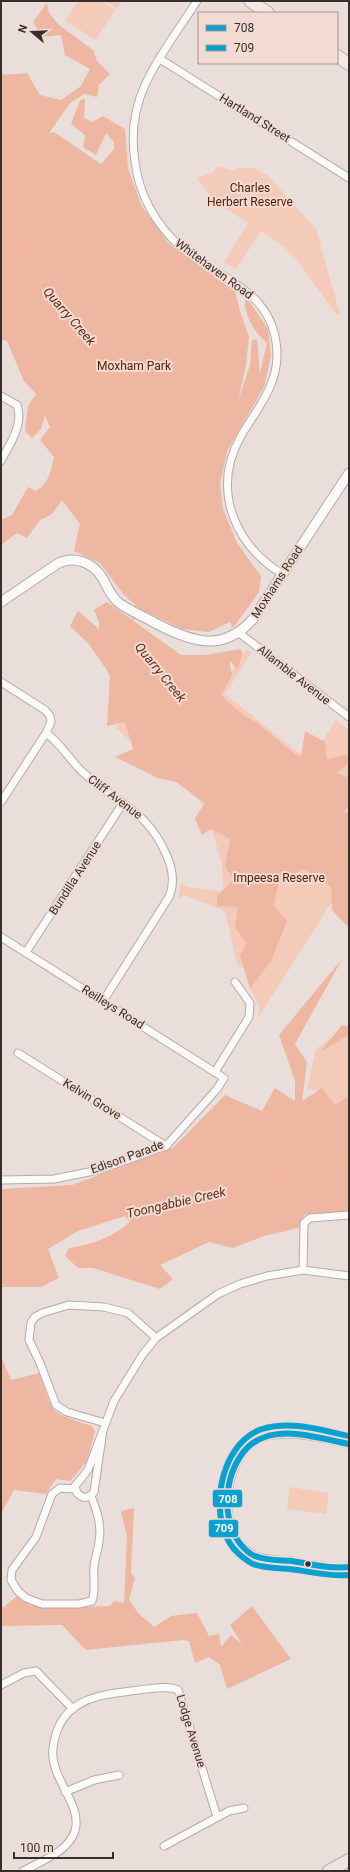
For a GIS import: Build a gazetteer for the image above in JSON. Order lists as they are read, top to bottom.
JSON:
{
  "streets": {
    "street": [
      "Hartland Street",
      "Whitehaven Road",
      "Moxhams Road",
      "Allambie Avenue",
      "Cliff Avenue",
      "Bundilla Avenue",
      "Reilleys Road",
      "Kelvin Grove",
      "Edison Parade",
      "Lodge Avenue"
    ]
  },
  "crossings": [
    ["Hartland Street", "Whitehaven Road"],
    ["Whitehaven Road", "Moxhams Road"],
    ["Moxhams Road", "Allambie Avenue"],
    ["Cliff Avenue", "Bundilla Avenue"],
    ["Cliff Avenue", "Reilleys Road"],
    ["Bundilla Avenue", "Reilleys Road"],
    ["Reilleys Road", "Edison Parade"],
    ["Kelvin Grove", "Edison Parade"]
  ],
  "water": ["Quarry Creek", "Toongabbie Creek"],
  "parks": ["Charles Herbert Reserve", "Moxham Park", "Impeesa Reserve"],
  "lines": ["transit line 709", "transit line 708"],
  "legend": ["708", "709"],
  "scale_bar": "100 m",
  "north": "left"
}
